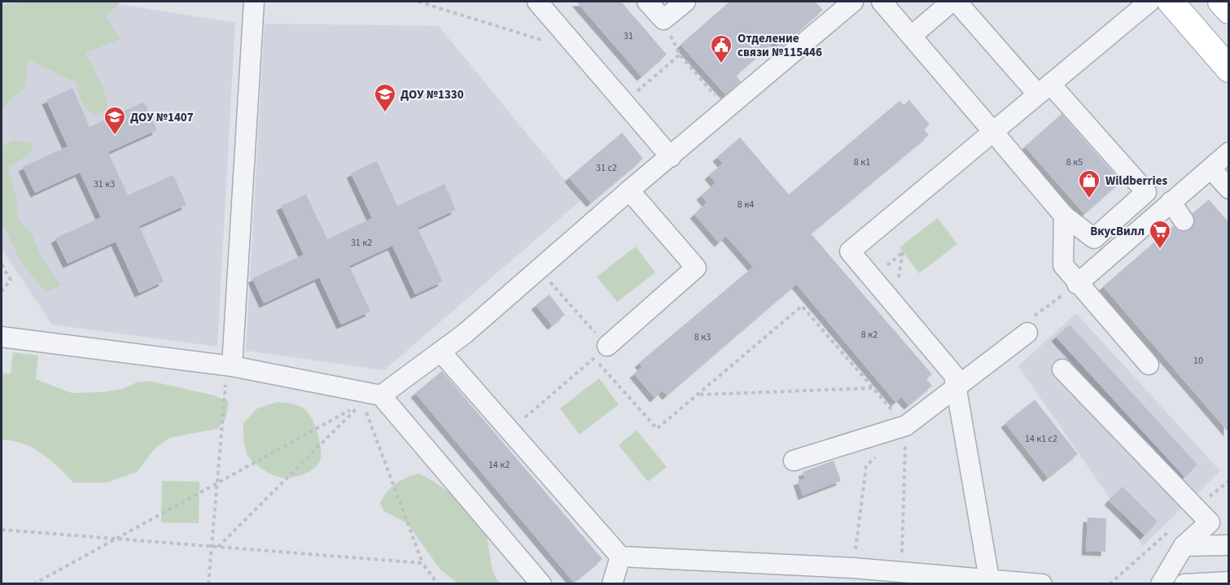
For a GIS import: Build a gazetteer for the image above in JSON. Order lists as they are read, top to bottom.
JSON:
{
  "places": {
    "public building": ["Отделение связи №115446"],
    "school or university": ["ДОУ №1330", "ДОУ №1407"],
    "shop": ["Wildberries"],
    "supermarket": ["ВкусВилл"]
  },
  "house_numbers": [
    "31",
    "8 к1",
    "8 к5",
    "31 с2",
    "31 к3",
    "8 к4",
    "31 к2",
    "8 к2",
    "8 к3",
    "10",
    "14 к1 с2",
    "14 к2"
  ]
}
